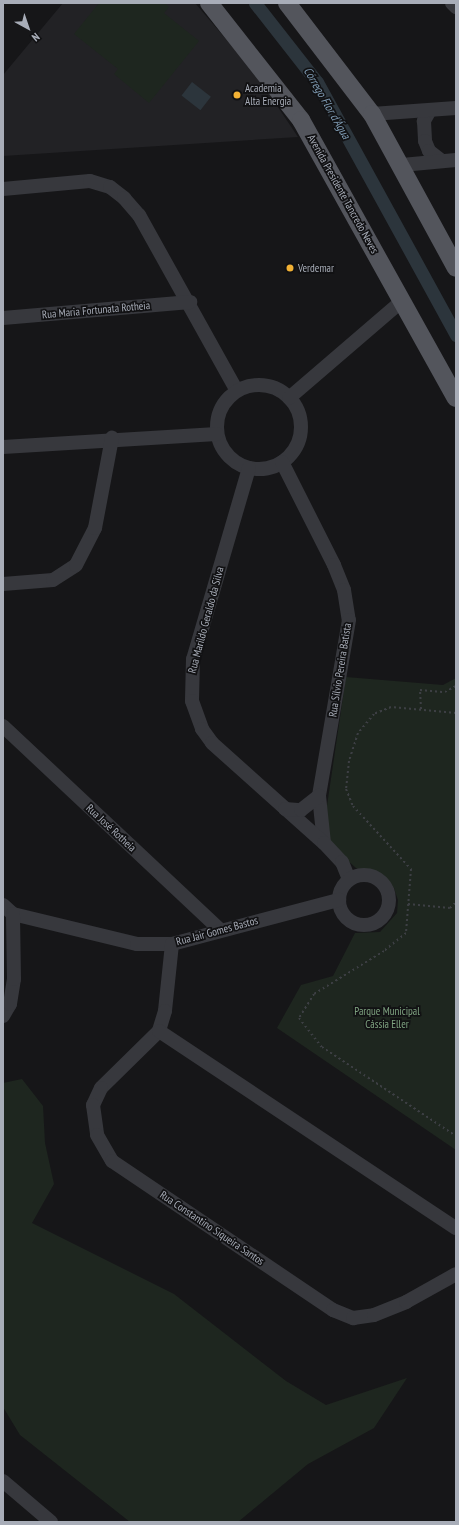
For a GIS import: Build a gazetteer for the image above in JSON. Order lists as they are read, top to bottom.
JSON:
{
  "streets": {
    "main road": ["Avenida Presidente Tancredo Neves"],
    "street": [
      "Rua Maria Fortunata Rotheia",
      "Rua Marildo Geraldo da Silva",
      "Rua Sílvio Pereira Batista",
      "Rua José Rotheia",
      "Rua Jair Gomes Bastos",
      "Rua Constantino Siqueira Santos"
    ]
  },
  "crossings": [
    ["Rua Marildo Geraldo da Silva", "Rua Sílvio Pereira Batista"],
    ["Rua Marildo Geraldo da Silva", "Rua Jair Gomes Bastos"],
    ["Rua José Rotheia", "Rua Jair Gomes Bastos"],
    ["Rua Jair Gomes Bastos", "Rua Constantino Siqueira Santos"]
  ],
  "water": ["Córrego Flor d'Água"],
  "parks": ["Parque Municipal Cássia Eller"],
  "places": ["Academia Alta Energia", "Verdemar"],
  "north": "bottom right"
}
